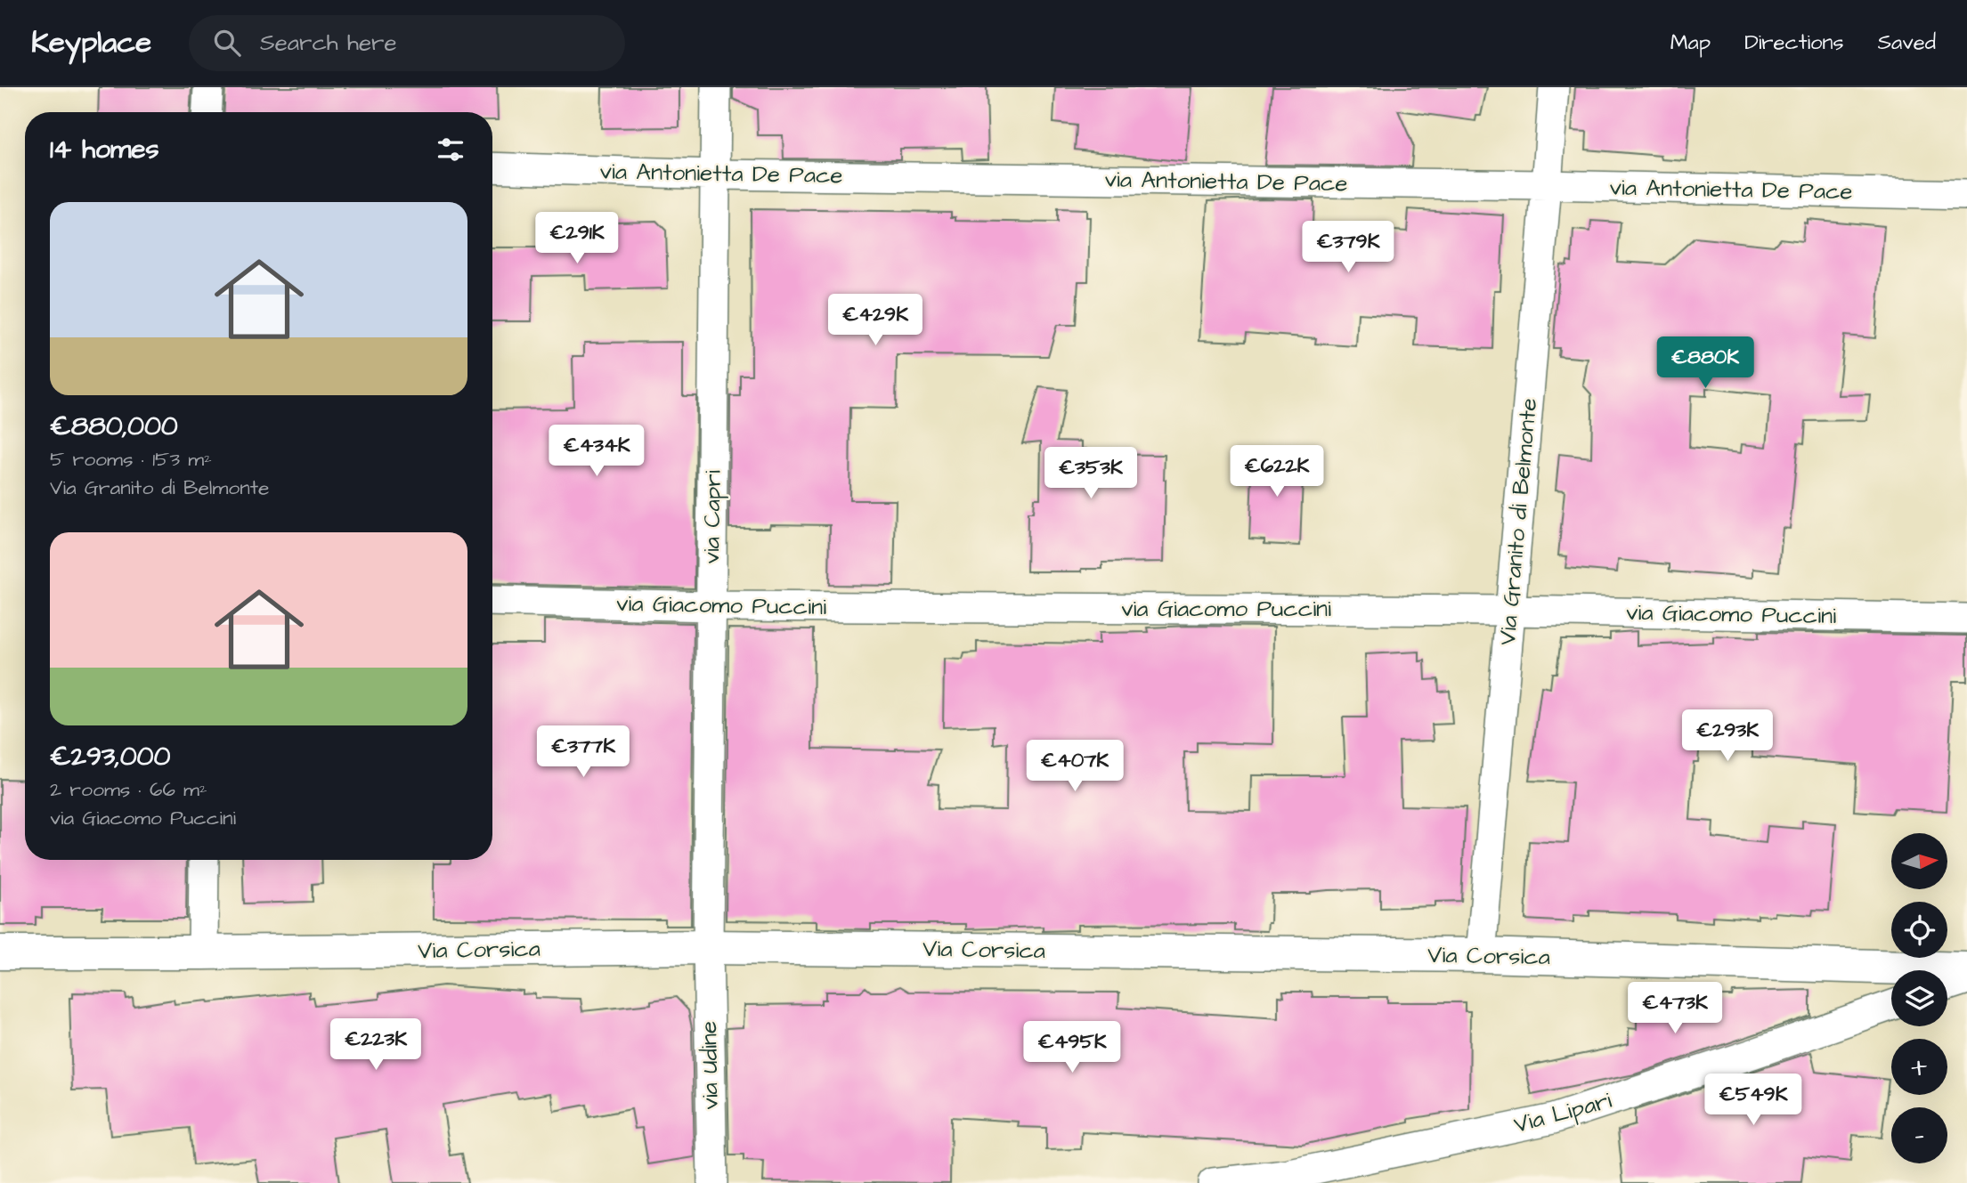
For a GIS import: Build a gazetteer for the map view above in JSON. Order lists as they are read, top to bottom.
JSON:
{
  "streets": {
    "main road": ["Via Corsica"],
    "street": [
      "via Antonietta De Pace",
      "via Capri",
      "Via Granito di Belmonte",
      "via Giacomo Puccini",
      "via Udine",
      "Via Lipari"
    ]
  },
  "crossings": [
    ["via Antonietta De Pace", "via Capri"],
    ["via Antonietta De Pace", "Via Granito di Belmonte"],
    ["via Capri", "via Giacomo Puccini"],
    ["via Capri", "Via Corsica"],
    ["via Capri", "via Udine"],
    ["Via Granito di Belmonte", "via Giacomo Puccini"],
    ["Via Granito di Belmonte", "Via Corsica"],
    ["Via Corsica", "via Udine"]
  ],
  "north": "right",
  "page": {
    "header": "Keyplace",
    "search": "Search here",
    "nav": ["Map", "Directions", "Saved"],
    "heading": "14 homes",
    "list": [
      {
        "name": "€880,000",
        "note": "5 rooms · 153 m² · Via Granito di Belmonte"
      },
      {
        "name": "€293,000",
        "note": "2 rooms · 66 m² · via Giacomo Puccini"
      }
    ],
    "price": [
      "€291K",
      "€379K",
      "€429K",
      "€880K",
      "€434K",
      "€622K",
      "€353K",
      "€293K",
      "€377K",
      "€407K",
      "€473K",
      "€223K",
      "€495K",
      "€549K"
    ],
    "map_buttons": ["+", "−"]
  }
}
